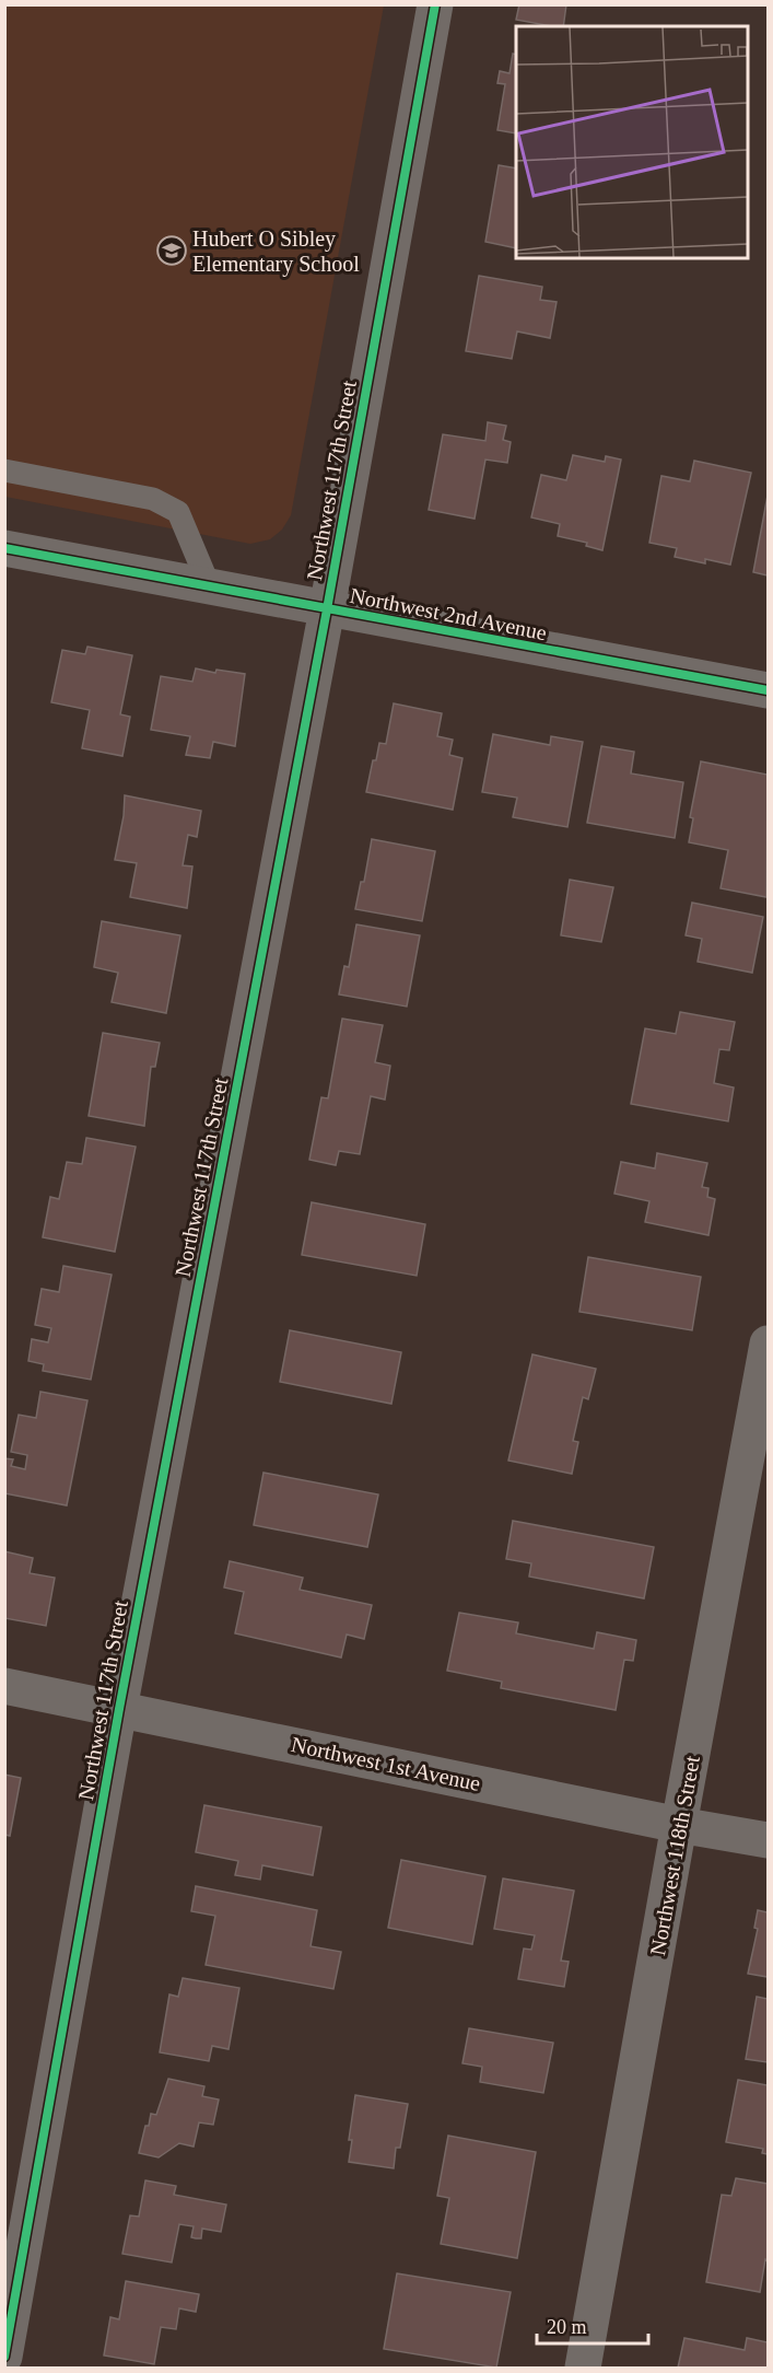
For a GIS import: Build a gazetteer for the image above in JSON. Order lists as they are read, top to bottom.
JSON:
{
  "streets": {
    "street": [
      "Northwest 117th Street",
      "Northwest 2nd Avenue",
      "Northwest 1st Avenue",
      "Northwest 118th Street"
    ]
  },
  "crossings": [
    ["Northwest 117th Street", "Northwest 2nd Avenue"],
    ["Northwest 117th Street", "Northwest 1st Avenue"],
    ["Northwest 1st Avenue", "Northwest 118th Street"]
  ],
  "places": {
    "school or university": ["Hubert O Sibley Elementary School"]
  },
  "scale_bar": "20 m"
}
